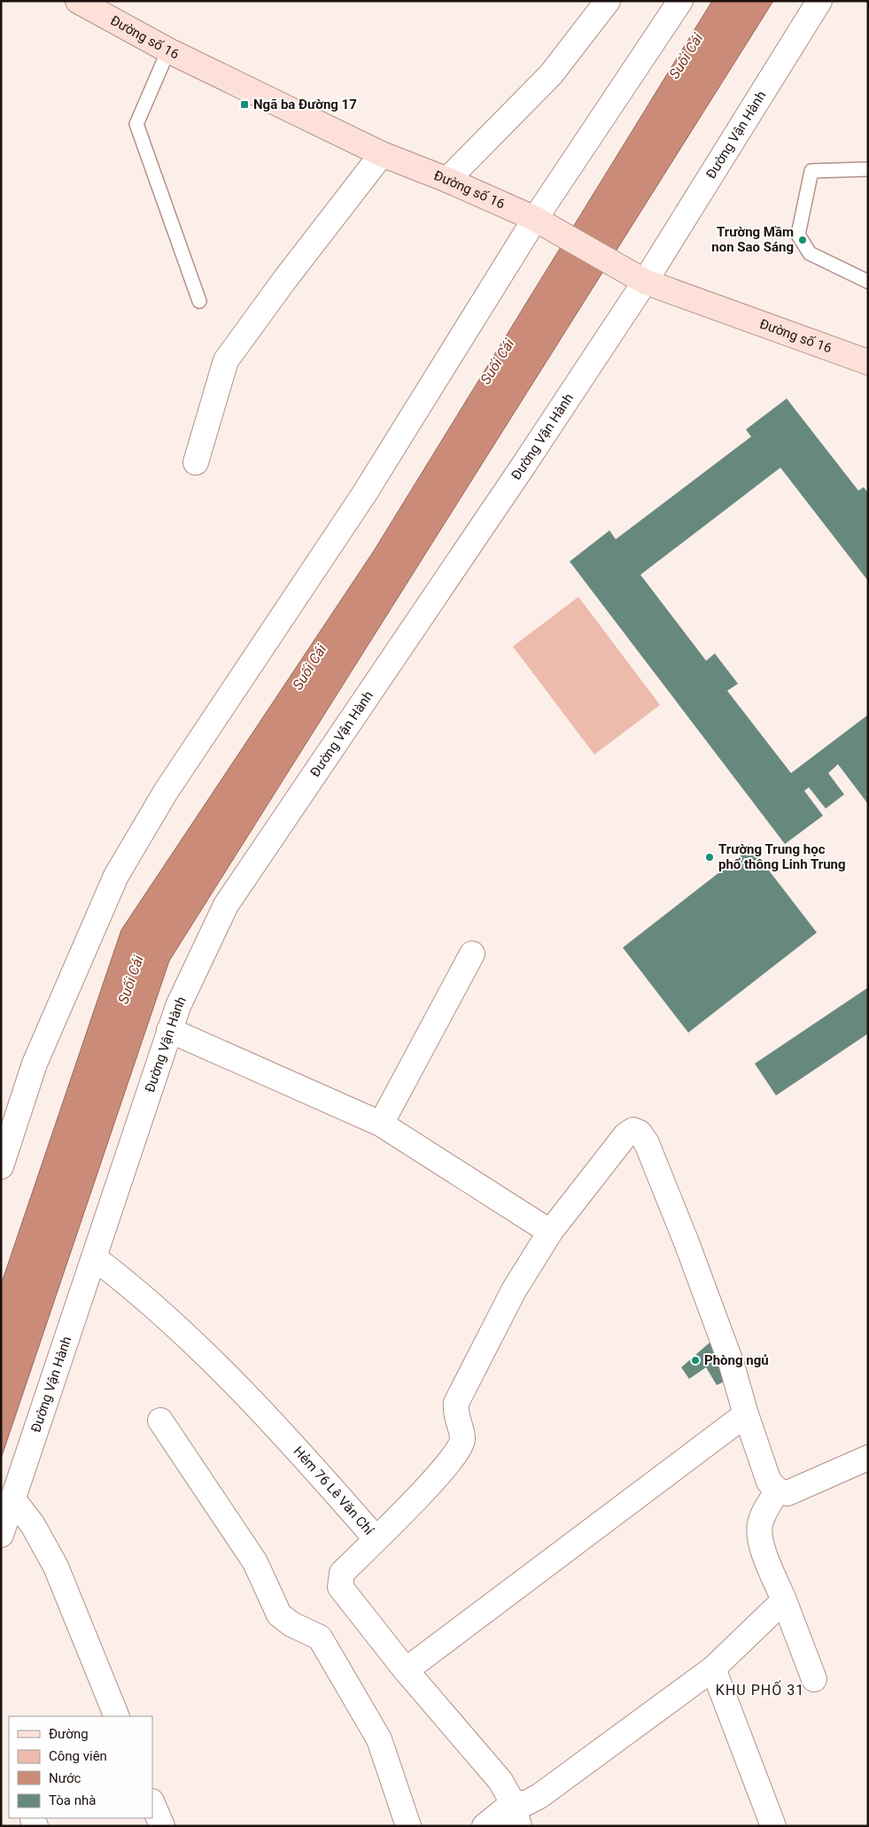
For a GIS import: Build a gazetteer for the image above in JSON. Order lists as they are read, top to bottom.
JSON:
{
  "streets": {
    "street": ["Đường số 16", "Đường Vận Hành", "Hẻm 76 Lê Văn Chí"]
  },
  "crossings": [
    ["Đường số 16", "Đường Vận Hành"],
    ["Đường Vận Hành", "Hẻm 76 Lê Văn Chí"]
  ],
  "districts": ["KHU PHỐ 31"],
  "water": ["Suối Cái"],
  "places": {
    "transit": ["Ngã ba Đường 17"],
    "other": ["Trường Mầm non Sao Sáng", "Trường Trung học phổ thông Linh Trung", "Phòng ngủ"]
  },
  "legend": [
    "Đường",
    "Công viên",
    "Nước",
    "Tòa nhà"
  ]
}
